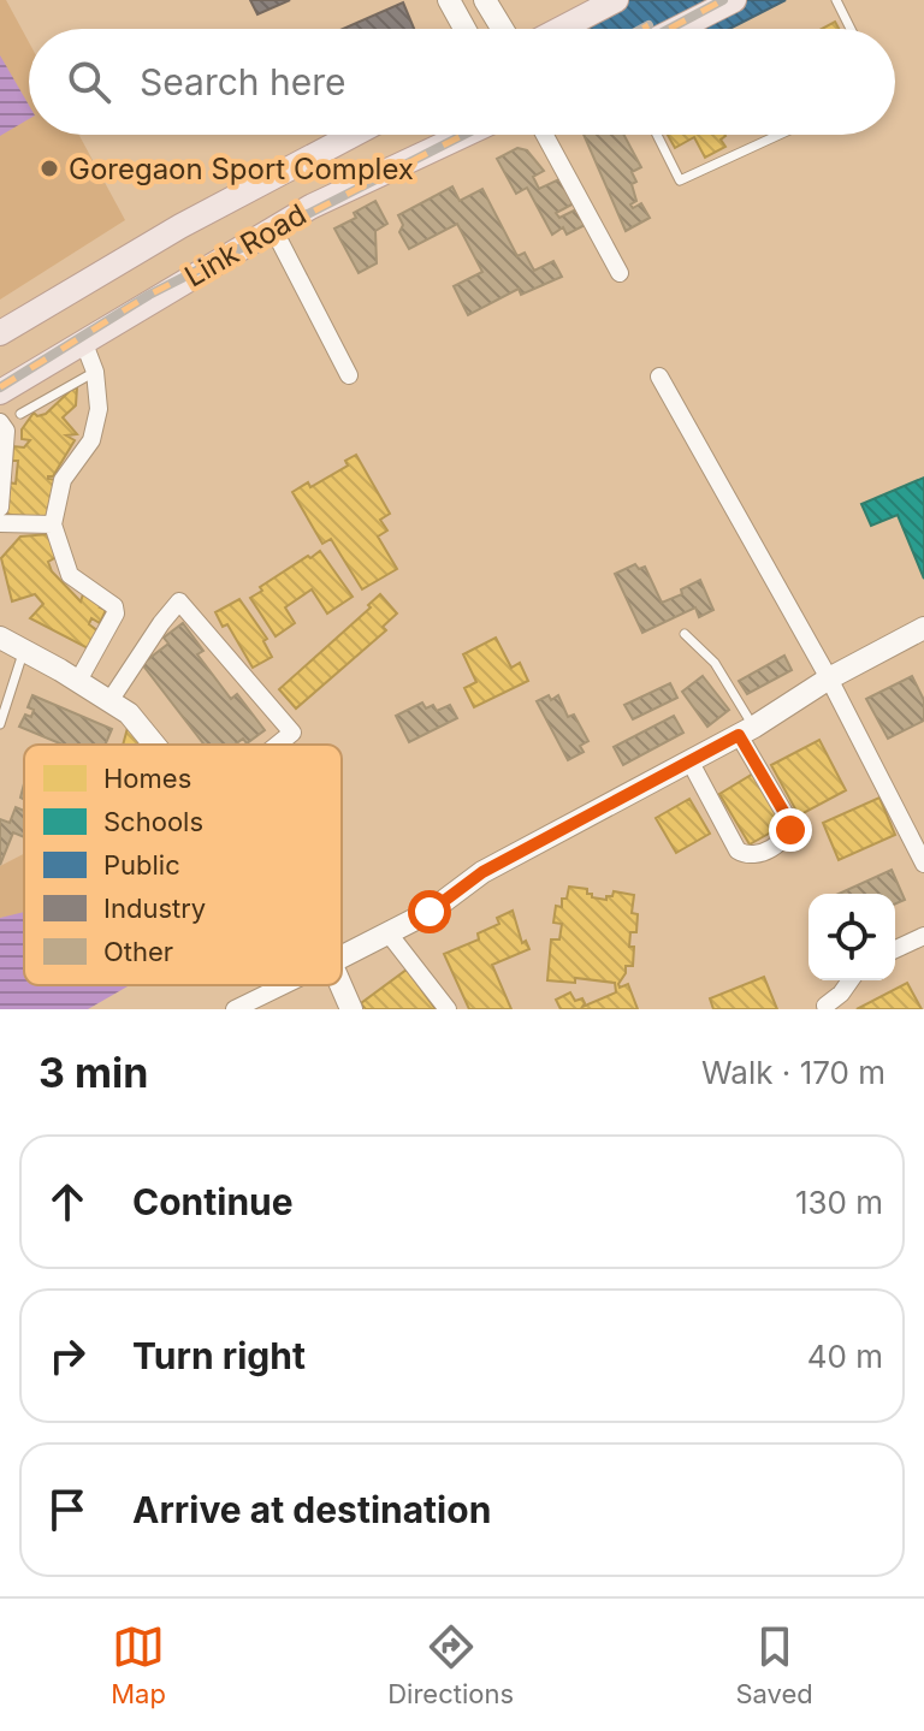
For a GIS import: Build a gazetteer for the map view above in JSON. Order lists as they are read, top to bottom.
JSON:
{
  "streets": {
    "main road": ["Link Road"]
  },
  "places": ["Goregaon Sport Complex"],
  "legend": [
    "Homes",
    "Schools",
    "Public",
    "Industry",
    "Other"
  ],
  "page": {
    "search": "Search here",
    "heading": ["3 min", "Walk · 170 m"],
    "list": [
      ["Continue", "130 m"],
      ["Turn right", "40 m"],
      "Arrive at destination"
    ],
    "nav": ["Map", "Directions", "Saved"]
  }
}
